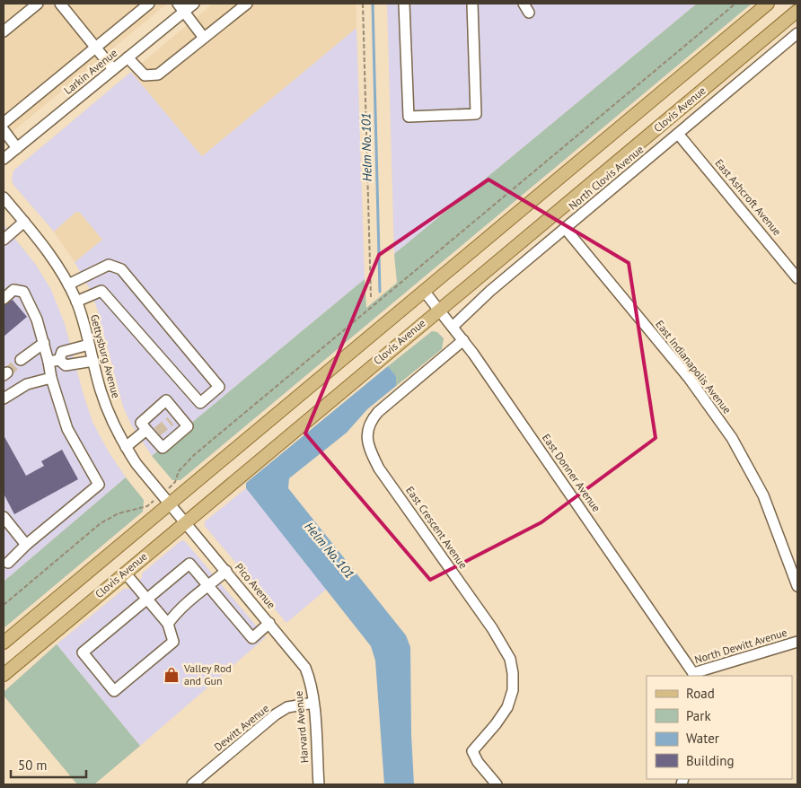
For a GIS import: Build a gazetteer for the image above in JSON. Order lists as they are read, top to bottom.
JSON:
{
  "streets": {
    "main road": ["Clovis Avenue"],
    "street": [
      "Larkin Avenue",
      "North Clovis Avenue",
      "East Ashcroft Avenue",
      "Gettysburg Avenue",
      "East Indianapolis Avenue",
      "East Donner Avenue",
      "East Crescent Avenue",
      "Pico Avenue",
      "North Dewitt Avenue",
      "Harvard Avenue",
      "Dewitt Avenue"
    ]
  },
  "crossings": [
    ["Clovis Avenue", "Gettysburg Avenue"],
    ["Clovis Avenue", "East Donner Avenue"],
    ["Clovis Avenue", "Pico Avenue"],
    ["North Clovis Avenue", "East Ashcroft Avenue"],
    ["North Clovis Avenue", "East Indianapolis Avenue"],
    ["North Clovis Avenue", "East Donner Avenue"],
    ["Gettysburg Avenue", "Pico Avenue"],
    ["East Donner Avenue", "East Crescent Avenue"],
    ["East Donner Avenue", "North Dewitt Avenue"],
    ["Pico Avenue", "Harvard Avenue"],
    ["Harvard Avenue", "Dewitt Avenue"]
  ],
  "water": ["Helm No. 101"],
  "places": {
    "shop": ["Valley Rod and Gun"]
  },
  "legend": [
    "Road",
    "Park",
    "Water",
    "Building"
  ],
  "scale_bar": "50 m"
}
